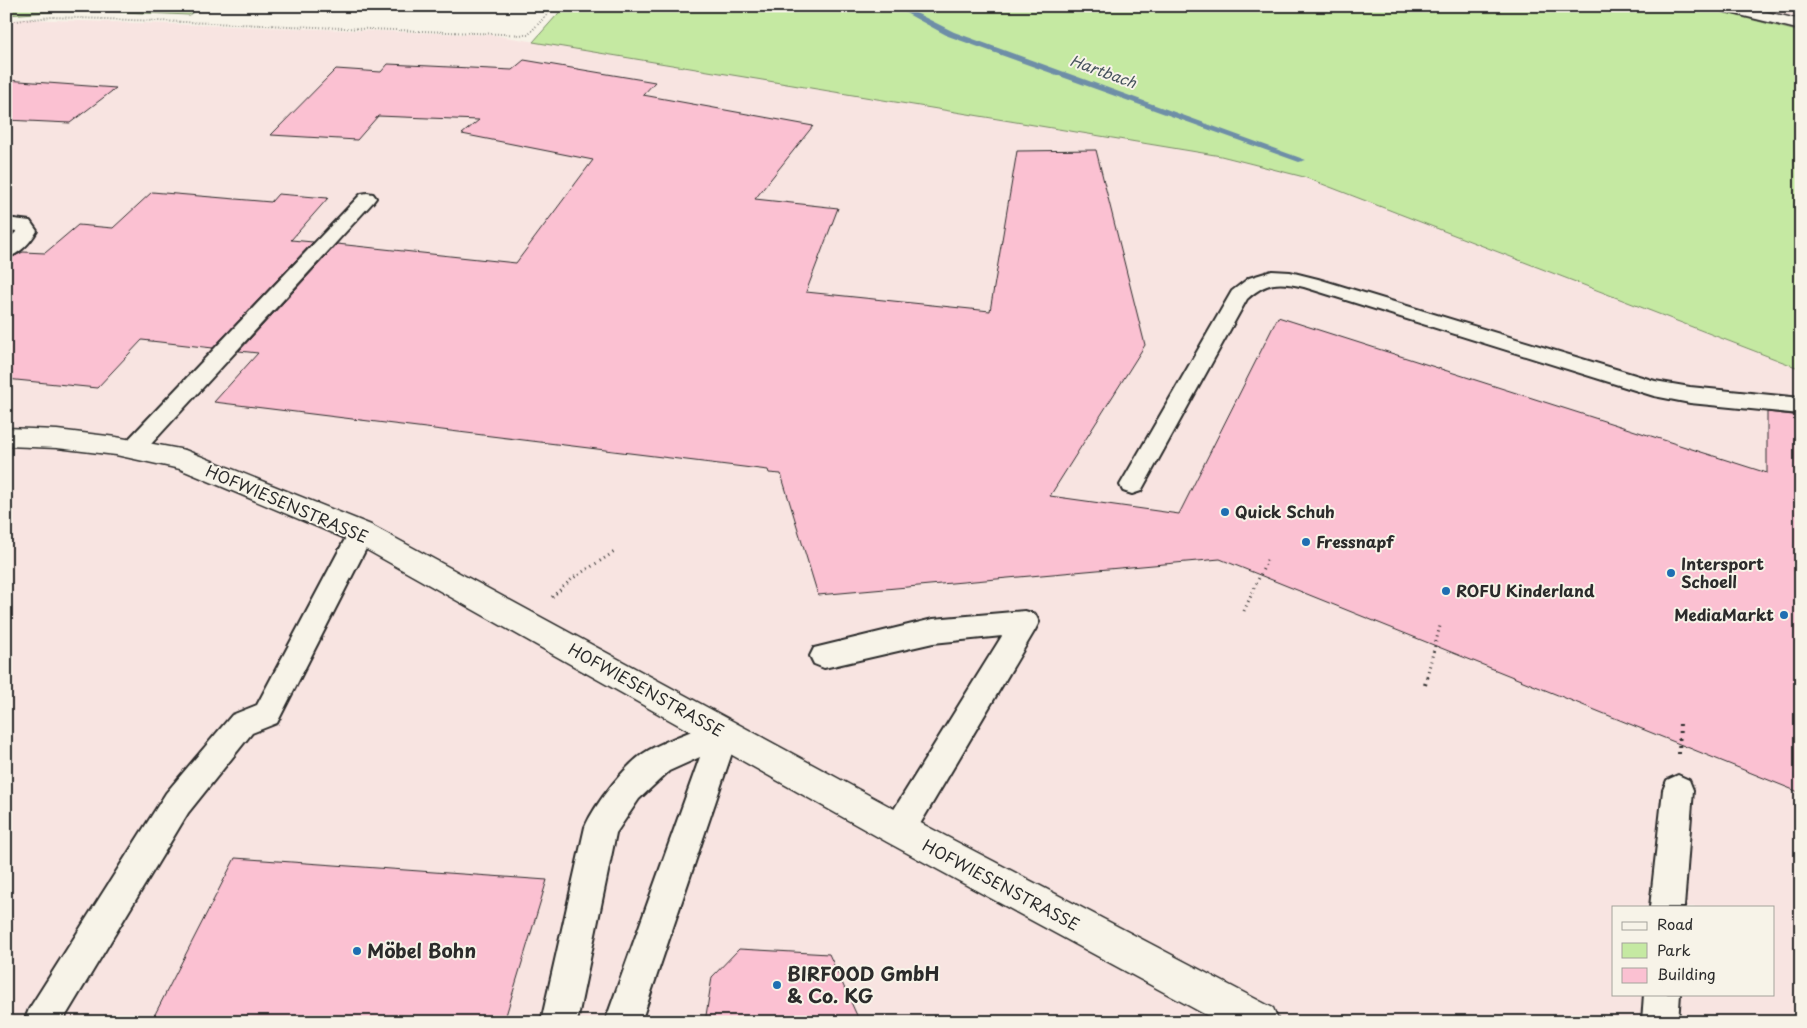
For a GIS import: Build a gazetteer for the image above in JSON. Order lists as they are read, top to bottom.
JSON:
{
  "streets": {
    "street": ["HOFWIESENSTRASSE"]
  },
  "water": ["Hartbach"],
  "places": [
    "Quick Schuh",
    "Fressnapf",
    "Intersport Schoell",
    "ROFU Kinderland",
    "MediaMarkt",
    "Möbel Bohn",
    "BIRFOOD GmbH & Co. KG"
  ],
  "legend": ["Road", "Park", "Building"]
}
